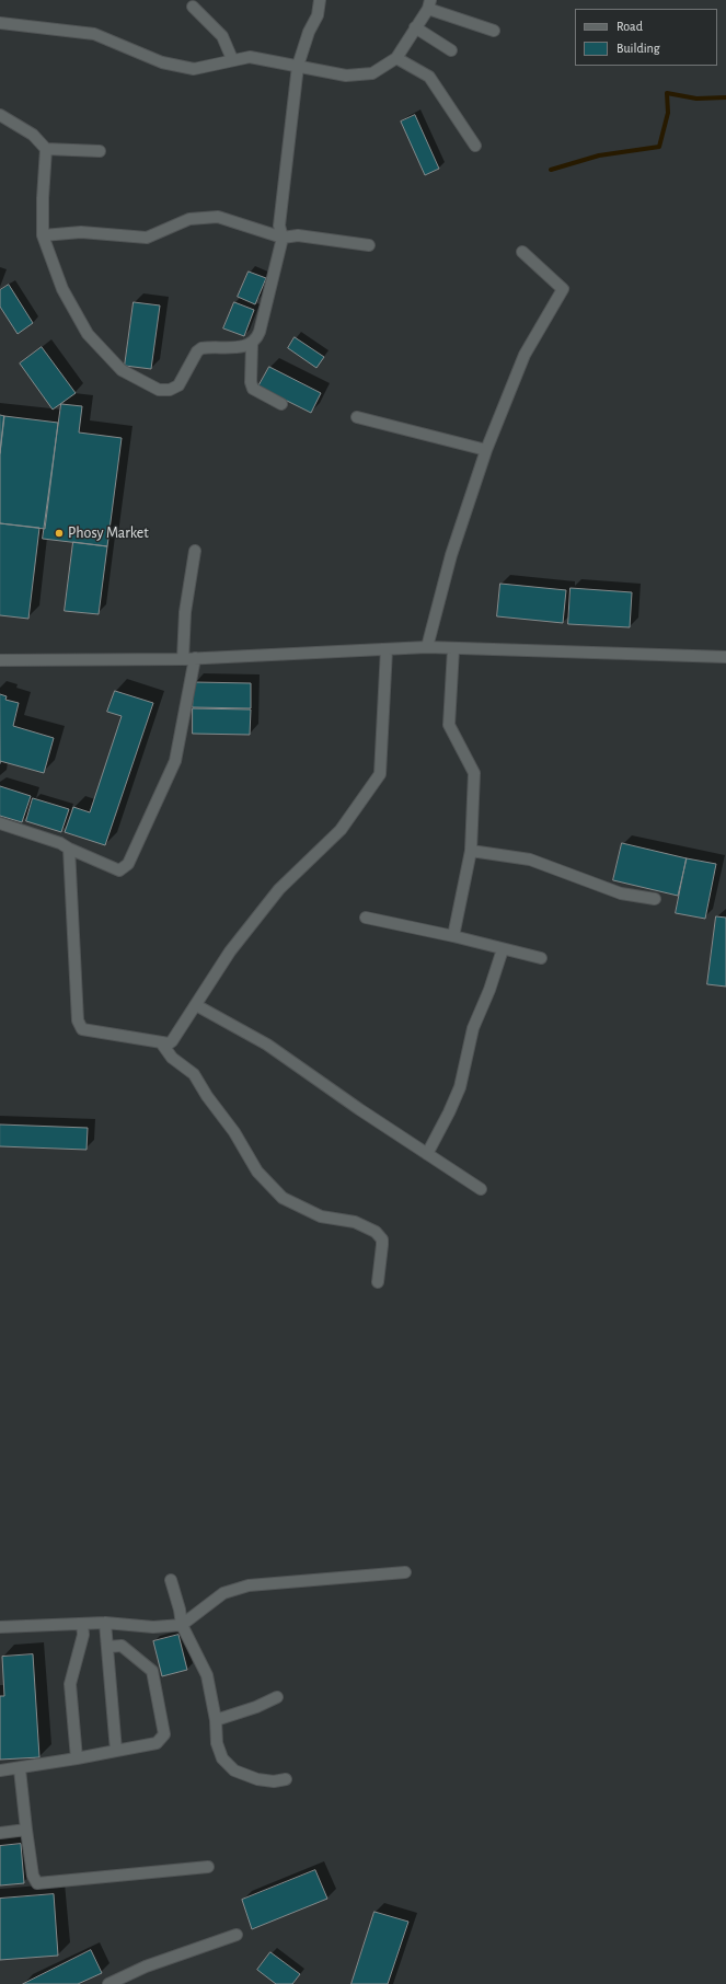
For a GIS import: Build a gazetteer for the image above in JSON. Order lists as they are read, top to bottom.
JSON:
{
  "places": ["Phosy Market"],
  "legend": ["Road", "Building"]
}
